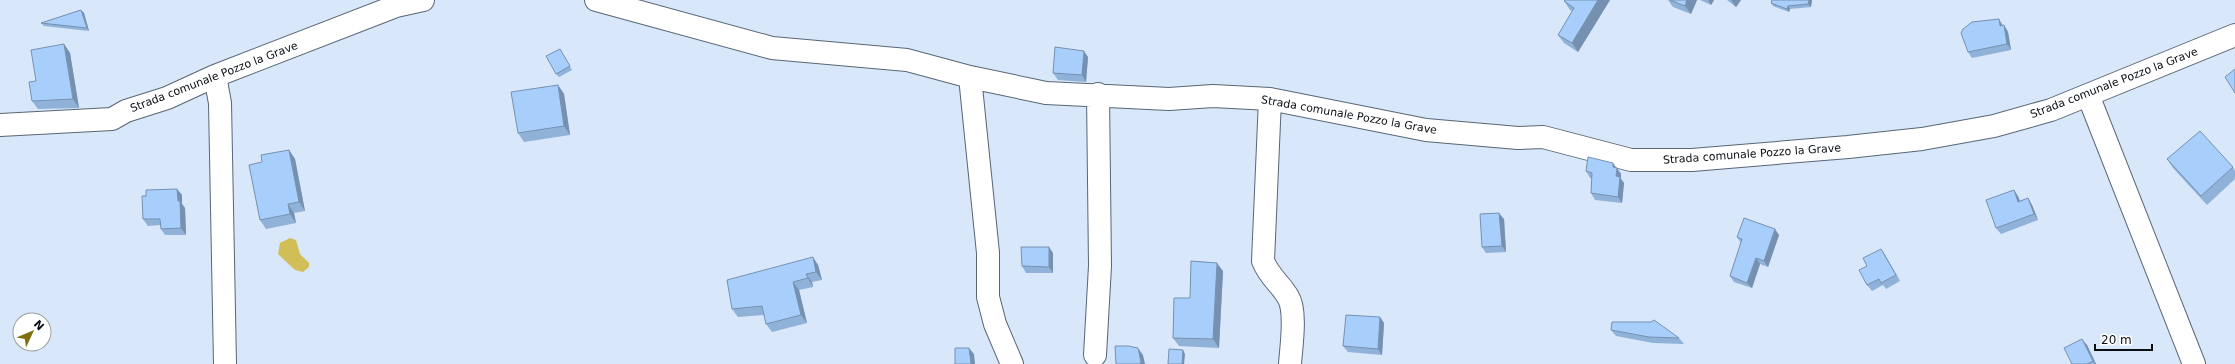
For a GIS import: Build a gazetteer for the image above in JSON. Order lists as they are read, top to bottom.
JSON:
{
  "streets": {
    "street": ["Strada comunale Pozzo la Grave"]
  },
  "scale_bar": "20 m",
  "north": "top right"
}
